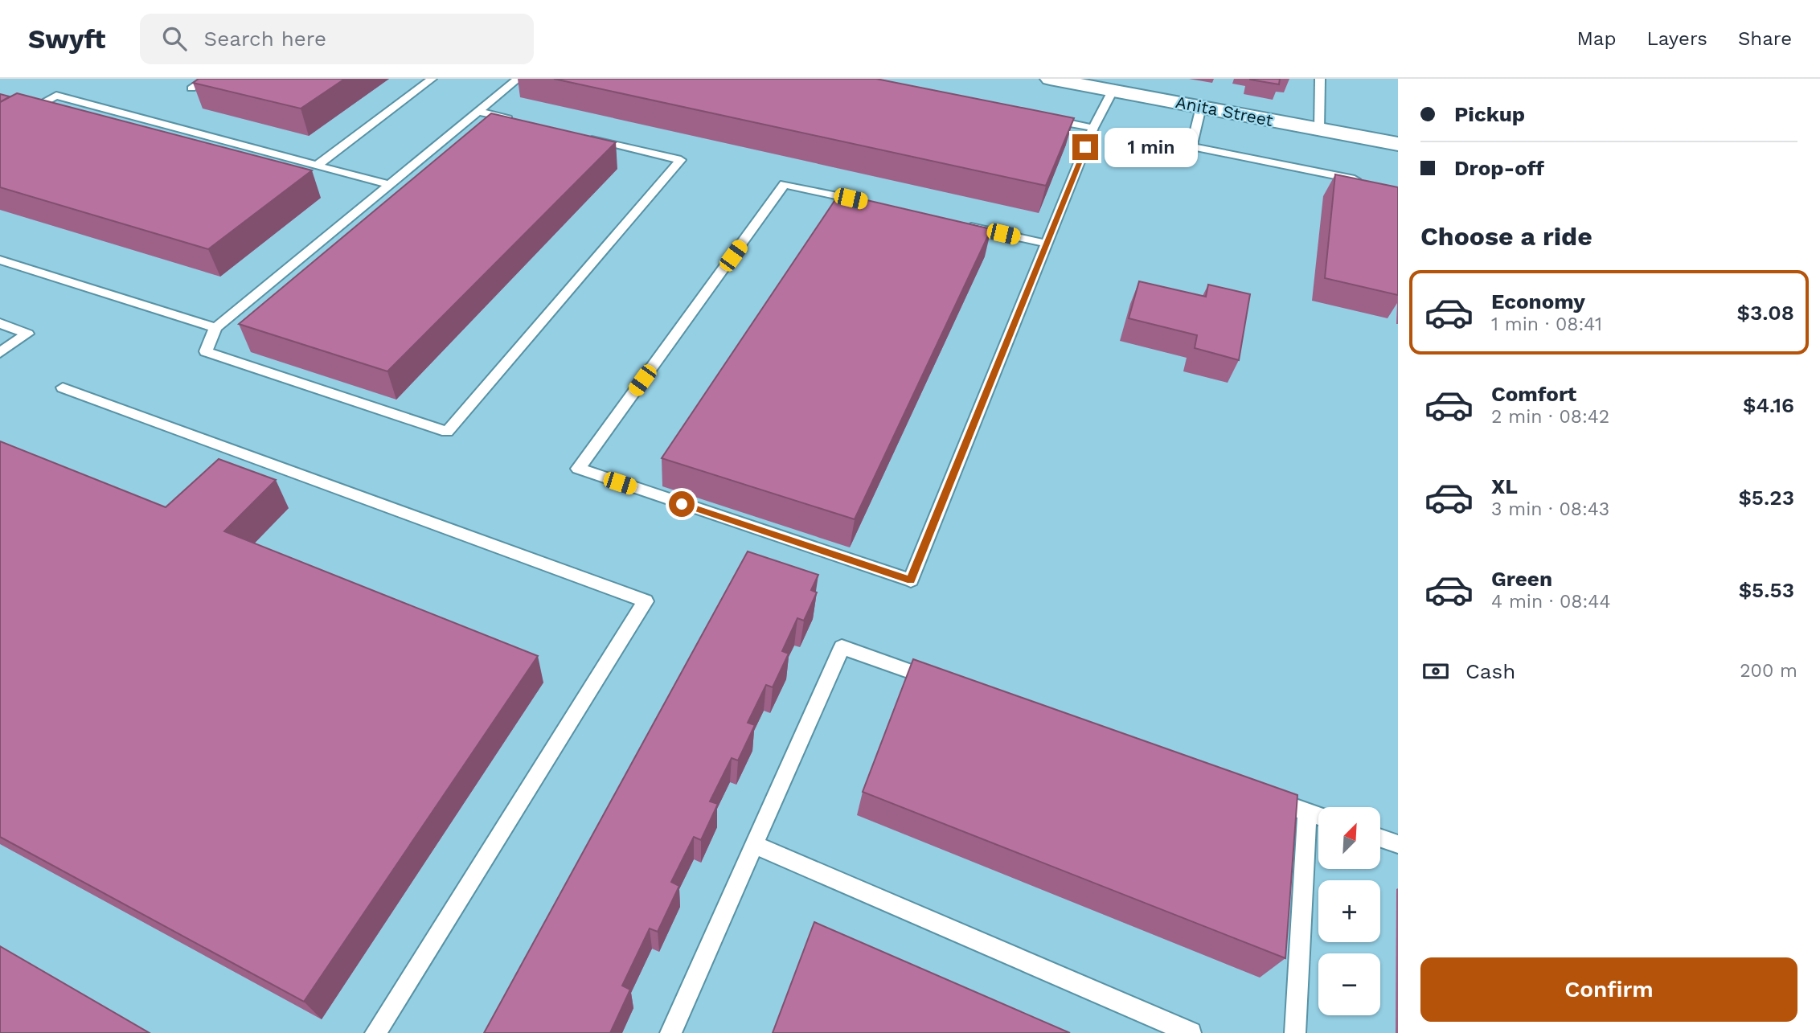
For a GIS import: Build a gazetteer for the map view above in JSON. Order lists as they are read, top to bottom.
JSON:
{
  "streets": {
    "street": ["Anita Street"]
  },
  "north": "top right",
  "page": {
    "header": "Swyft",
    "search": "Search here",
    "nav": ["Map", "Layers", "Share"],
    "banner": ["Pickup", "Drop-off"],
    "bubble": "1 min",
    "heading": "Choose a ride",
    "list": [
      {
        "name": "Economy",
        "note": "1 min · 08:41",
        "value": "$3.08"
      },
      {
        "name": "Comfort",
        "note": "2 min · 08:42",
        "value": "$4.16"
      },
      {
        "name": "XL",
        "note": "3 min · 08:43",
        "value": "$5.23"
      },
      {
        "name": "Green",
        "note": "4 min · 08:44",
        "value": "$5.53"
      }
    ],
    "pay": ["Cash", "200 m"],
    "map_buttons": ["+", "−"],
    "buttons": "Confirm"
  }
}
